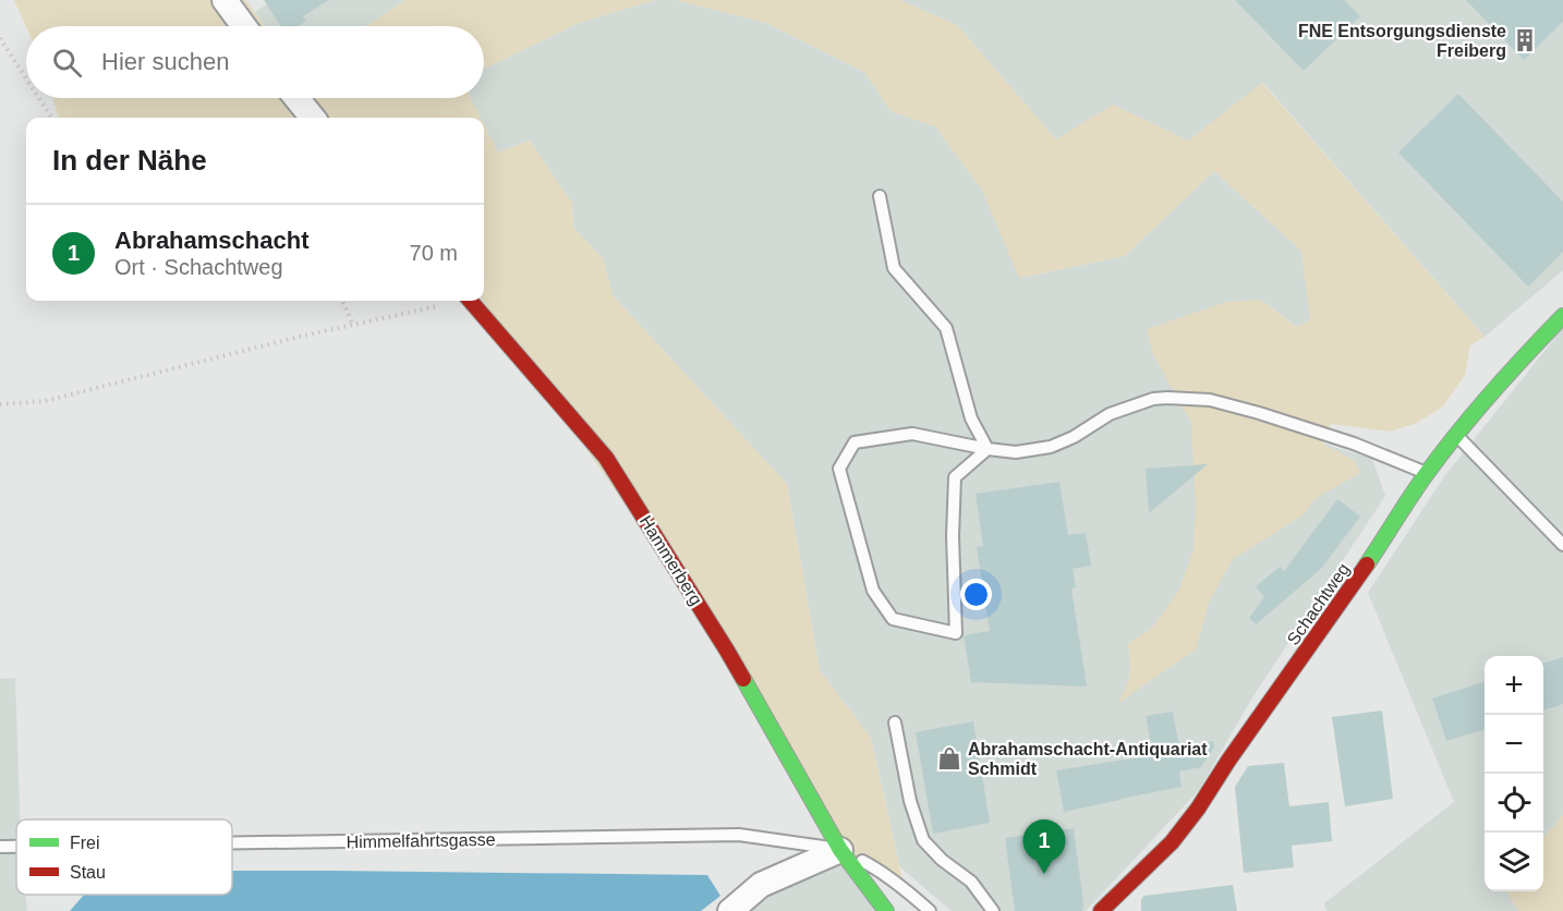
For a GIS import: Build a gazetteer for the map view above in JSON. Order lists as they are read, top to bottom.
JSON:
{
  "streets": {
    "street": ["Hammerberg", "Schachtweg"],
    "lane": ["Himmelfahrtsgasse"]
  },
  "crossings": [
    ["Hammerberg", "Himmelfahrtsgasse"]
  ],
  "places": {
    "building": ["FNE Entsorgungsdienste Freiberg"],
    "shop": ["Abrahamschacht-Antiquariat Schmidt"]
  },
  "legend": ["Frei", "Stau"],
  "page": {
    "search": "Hier suchen",
    "heading": "In der Nähe",
    "list": [
      {
        "mark": "1",
        "name": "Abrahamschacht",
        "note": "Ort · Schachtweg",
        "value": "70 m"
      }
    ],
    "map_buttons": ["+", "−"],
    "pins": "1"
  }
}
